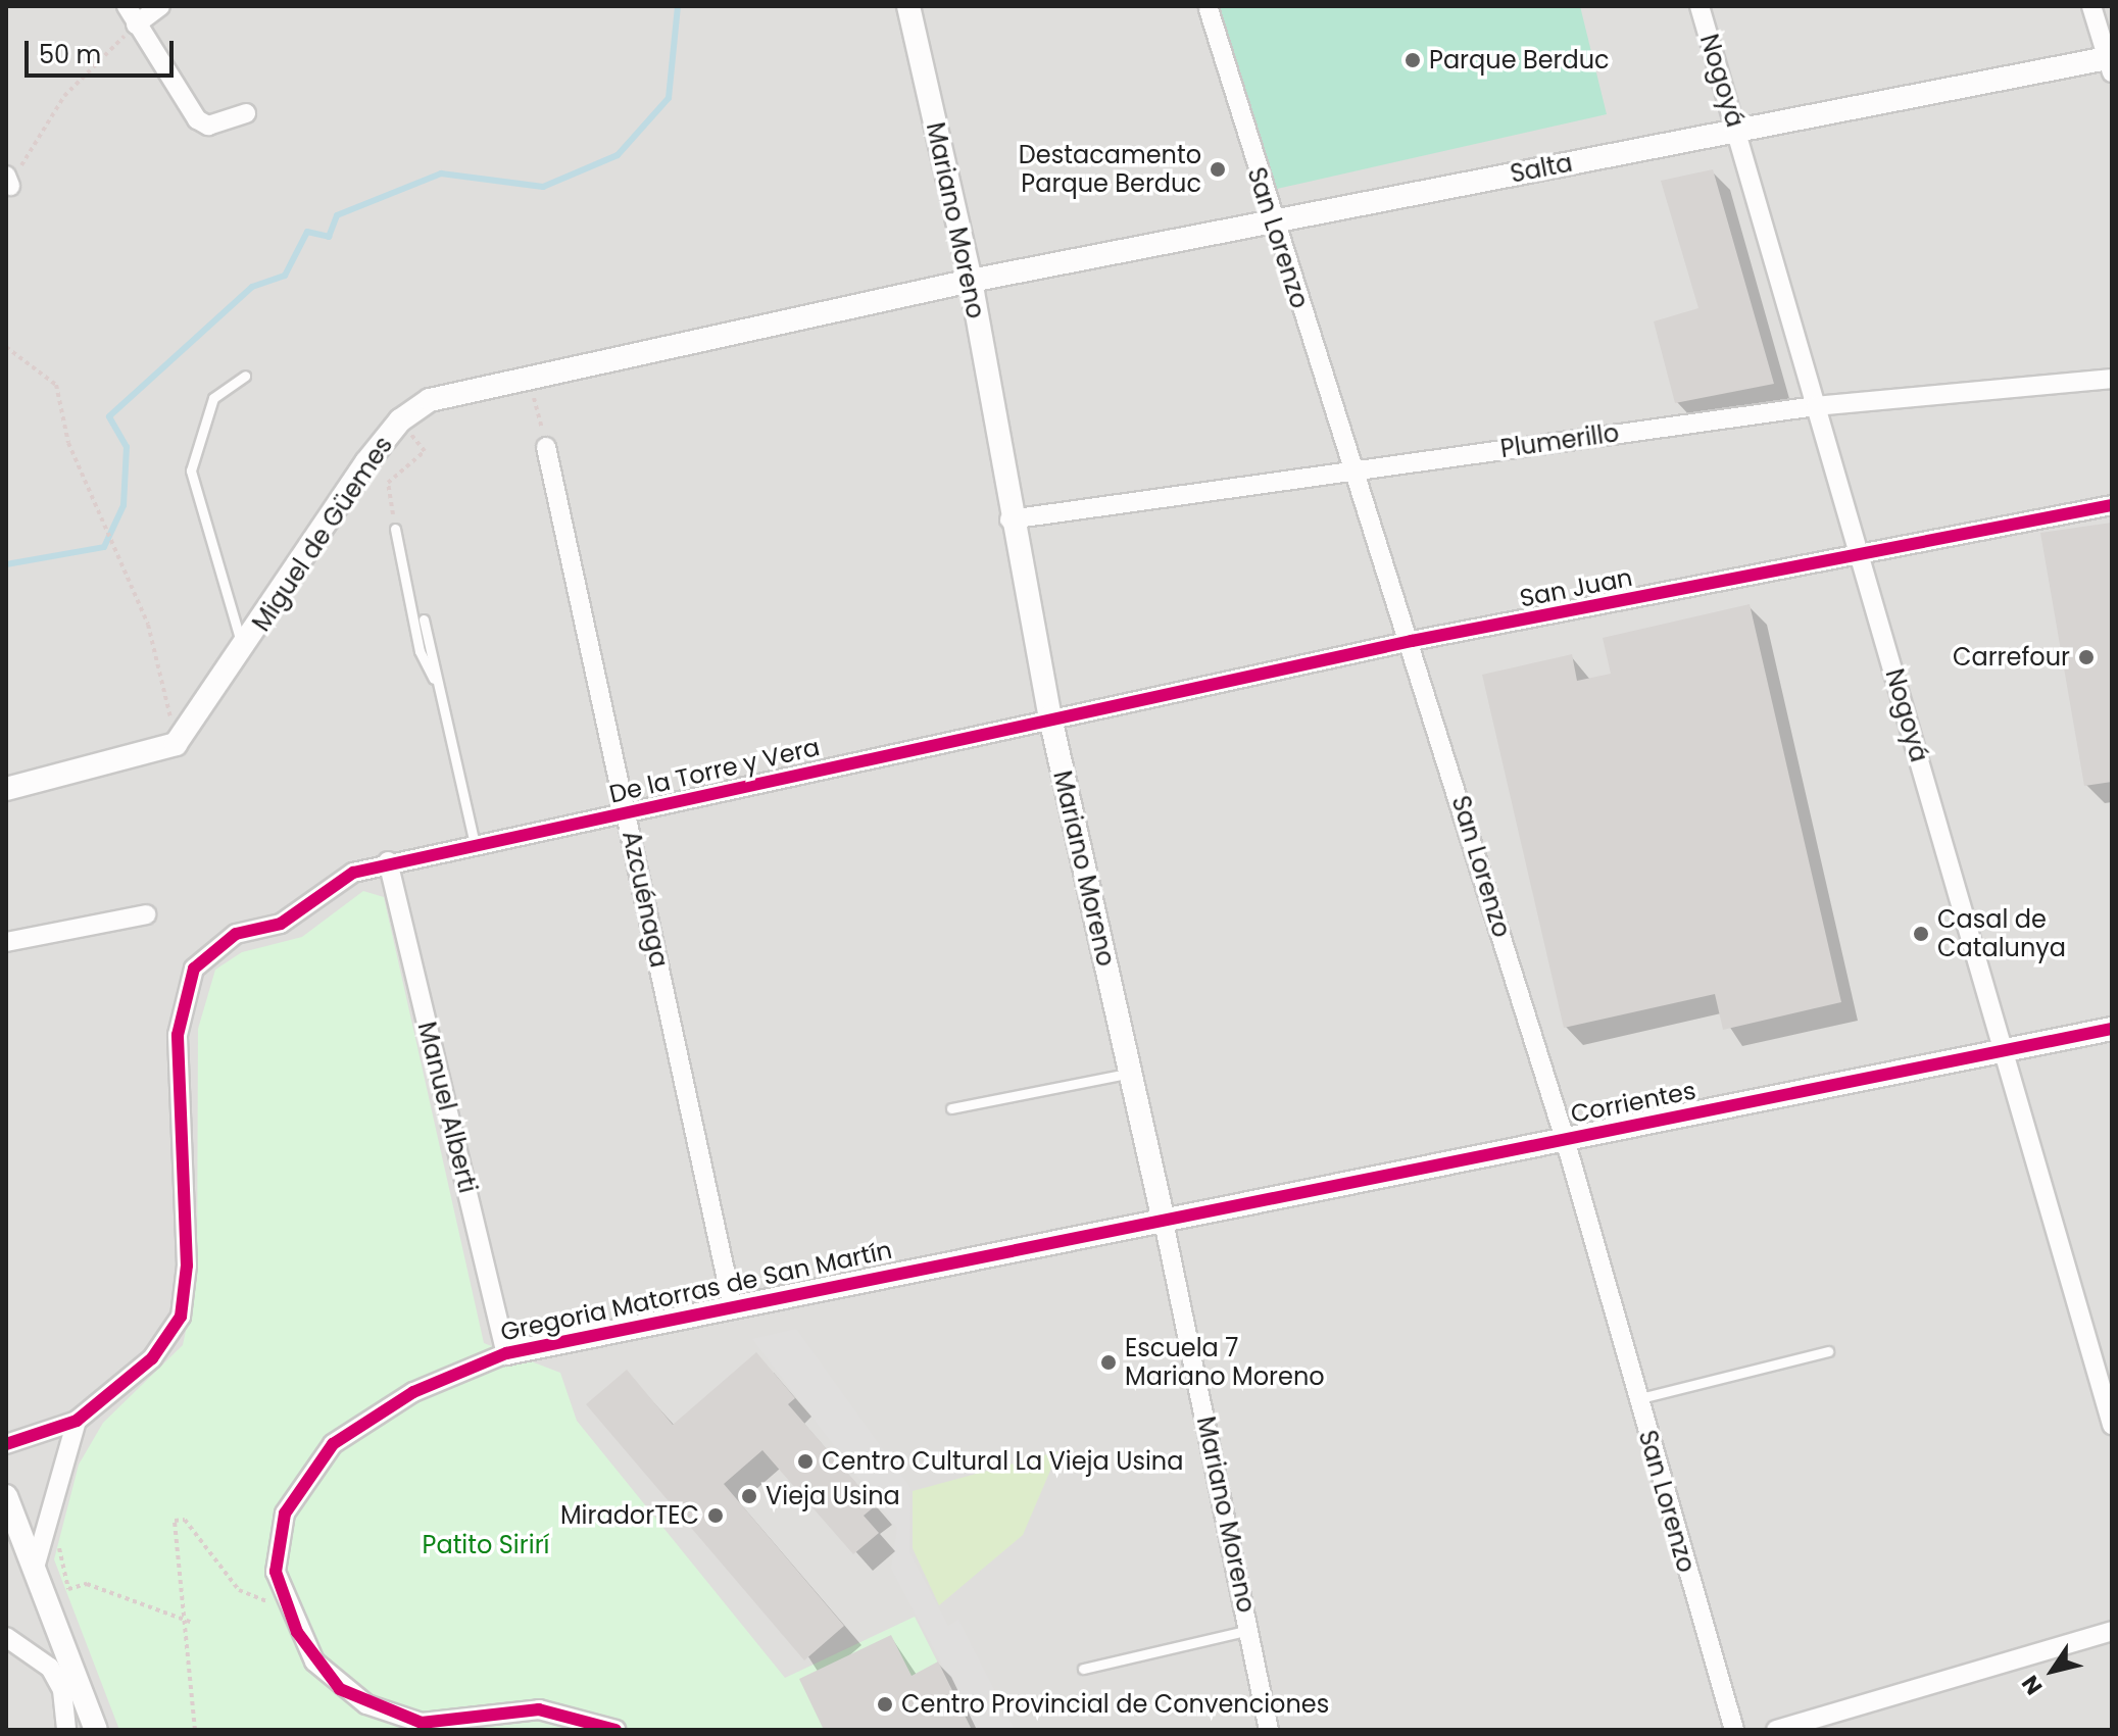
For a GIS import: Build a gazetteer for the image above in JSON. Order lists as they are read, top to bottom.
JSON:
{
  "streets": {
    "street": [
      "Nogoyá",
      "Salta",
      "Mariano Moreno",
      "San Lorenzo",
      "Plumerillo",
      "Miguel de Güemes",
      "San Juan",
      "De la Torre y Vera",
      "Azcuénaga",
      "Corrientes",
      "Manuel Alberti",
      "Gregoria Matorras de San Martín"
    ]
  },
  "crossings": [
    ["Nogoyá", "Salta"],
    ["Nogoyá", "Plumerillo"],
    ["Nogoyá", "San Juan"],
    ["Nogoyá", "Corrientes"],
    ["Salta", "Mariano Moreno"],
    ["Salta", "San Lorenzo"],
    ["Salta", "Miguel de Güemes"],
    ["Mariano Moreno", "Plumerillo"],
    ["Mariano Moreno", "Miguel de Güemes"],
    ["Mariano Moreno", "San Juan"],
    ["Mariano Moreno", "De la Torre y Vera"],
    ["Mariano Moreno", "Corrientes"],
    ["Mariano Moreno", "Gregoria Matorras de San Martín"],
    ["San Lorenzo", "Plumerillo"],
    ["San Lorenzo", "San Juan"],
    ["San Lorenzo", "Corrientes"],
    ["San Juan", "De la Torre y Vera"],
    ["De la Torre y Vera", "Azcuénaga"],
    ["De la Torre y Vera", "Manuel Alberti"],
    ["Azcuénaga", "Gregoria Matorras de San Martín"],
    ["Corrientes", "Gregoria Matorras de San Martín"],
    ["Manuel Alberti", "Gregoria Matorras de San Martín"]
  ],
  "parks": ["Patito Sirirí"],
  "places": [
    "Parque Berduc",
    "Destacamento Parque Berduc",
    "Carrefour",
    "Casal de Catalunya",
    "Escuela 7 Mariano Moreno",
    "Centro Cultural La Vieja Usina",
    "Vieja Usina",
    "MiradorTEC",
    "Centro Provincial de Convenciones"
  ],
  "scale_bar": "50 m",
  "north": "bottom left"
}
